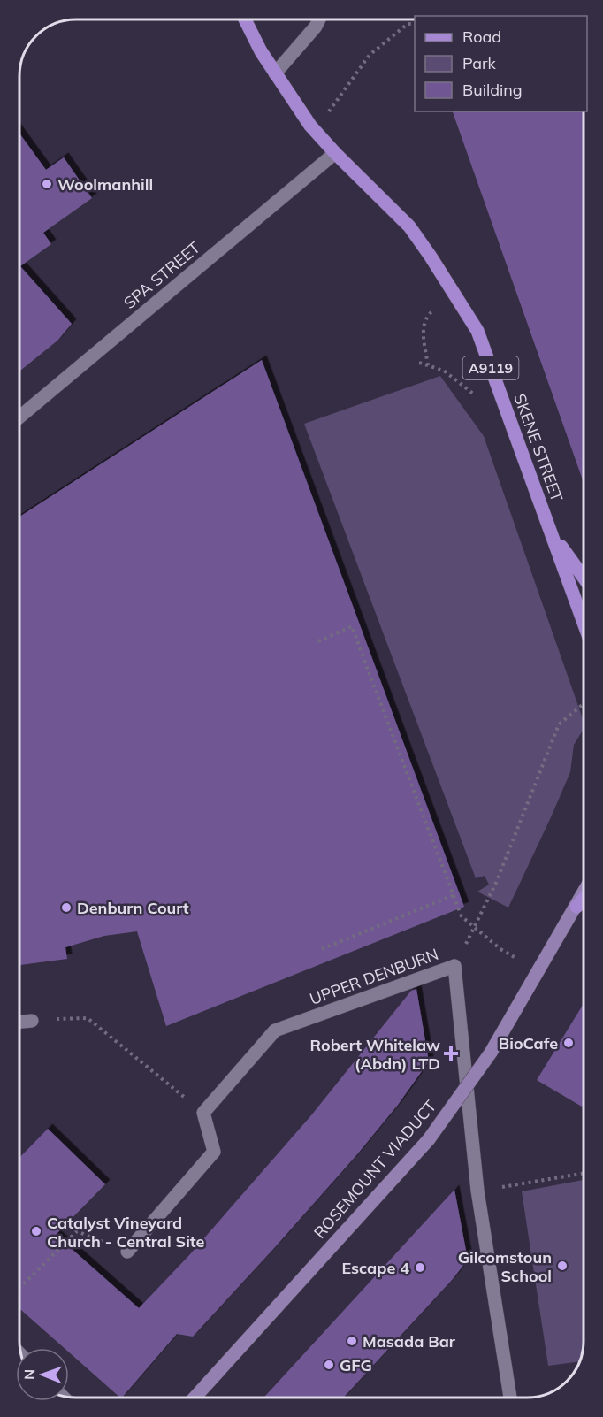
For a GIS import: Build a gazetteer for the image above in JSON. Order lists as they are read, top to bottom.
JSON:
{
  "streets": {
    "main road": ["A9119", "SKENE STREET"],
    "street": ["SPA STREET", "UPPER DENBURN", "ROSEMOUNT VIADUCT"]
  },
  "crossings": [
    ["SPA STREET", "A9119"],
    ["SPA STREET", "SKENE STREET"],
    ["A9119", "SKENE STREET"]
  ],
  "places": {
    "other": [
      "Woolmanhill",
      "Denburn Court",
      "BioCafe",
      "Catalyst Vineyard Church - Central Site",
      "Gilcomstoun School",
      "Escape 4",
      "Masada Bar",
      "GFG"
    ],
    "health": ["Robert Whitelaw (Abdn) LTD"]
  },
  "legend": ["Road", "Park", "Building"],
  "north": "left"
}
